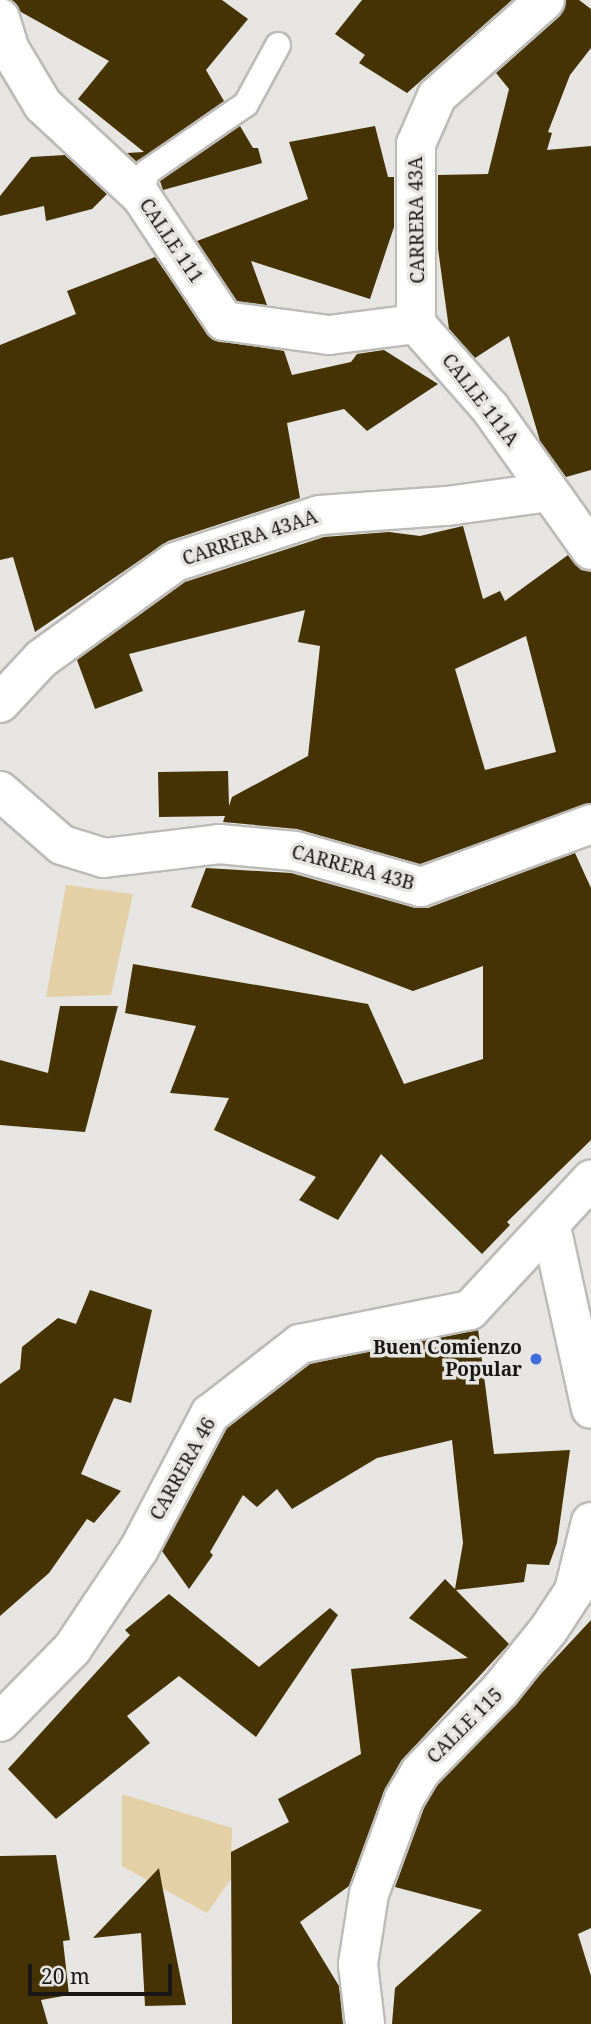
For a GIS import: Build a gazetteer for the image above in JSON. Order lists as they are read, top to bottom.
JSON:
{
  "streets": {
    "street": [
      "CARRERA 43A",
      "CALLE 111",
      "CALLE 111A",
      "CARRERA 43AA",
      "CARRERA 43B",
      "CARRERA 46",
      "CALLE 115"
    ]
  },
  "crossings": [
    ["CARRERA 43A", "CALLE 111"],
    ["CARRERA 43A", "CALLE 111A"],
    ["CALLE 111", "CALLE 111A"],
    ["CALLE 111A", "CARRERA 43AA"]
  ],
  "places": ["Buen Comienzo Popular"],
  "scale_bar": "20 m"
}
